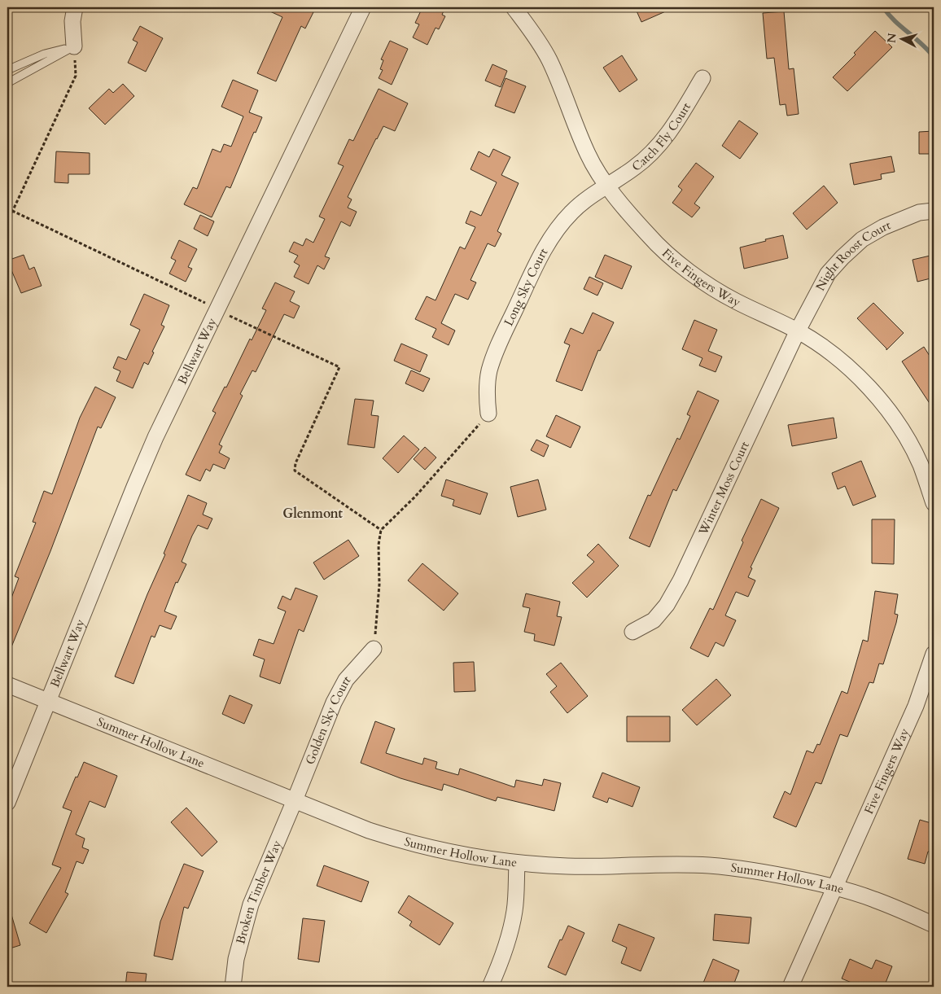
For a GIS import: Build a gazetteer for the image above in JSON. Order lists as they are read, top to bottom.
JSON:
{
  "streets": {
    "street": [
      "Catch Fly Court",
      "Night Roost Court",
      "Five Fingers Way",
      "Long Sky Court",
      "Bellwart Way",
      "Winter Moss Court",
      "Golden Sky Court",
      "Summer Hollow Lane",
      "Broken Timber Way"
    ]
  },
  "crossings": [
    ["Catch Fly Court", "Five Fingers Way"],
    ["Catch Fly Court", "Long Sky Court"],
    ["Night Roost Court", "Five Fingers Way"],
    ["Night Roost Court", "Winter Moss Court"],
    ["Five Fingers Way", "Long Sky Court"],
    ["Five Fingers Way", "Winter Moss Court"],
    ["Five Fingers Way", "Summer Hollow Lane"],
    ["Bellwart Way", "Summer Hollow Lane"],
    ["Golden Sky Court", "Summer Hollow Lane"],
    ["Golden Sky Court", "Broken Timber Way"],
    ["Summer Hollow Lane", "Broken Timber Way"]
  ],
  "districts": ["Glenmont"],
  "north": "left"
}
